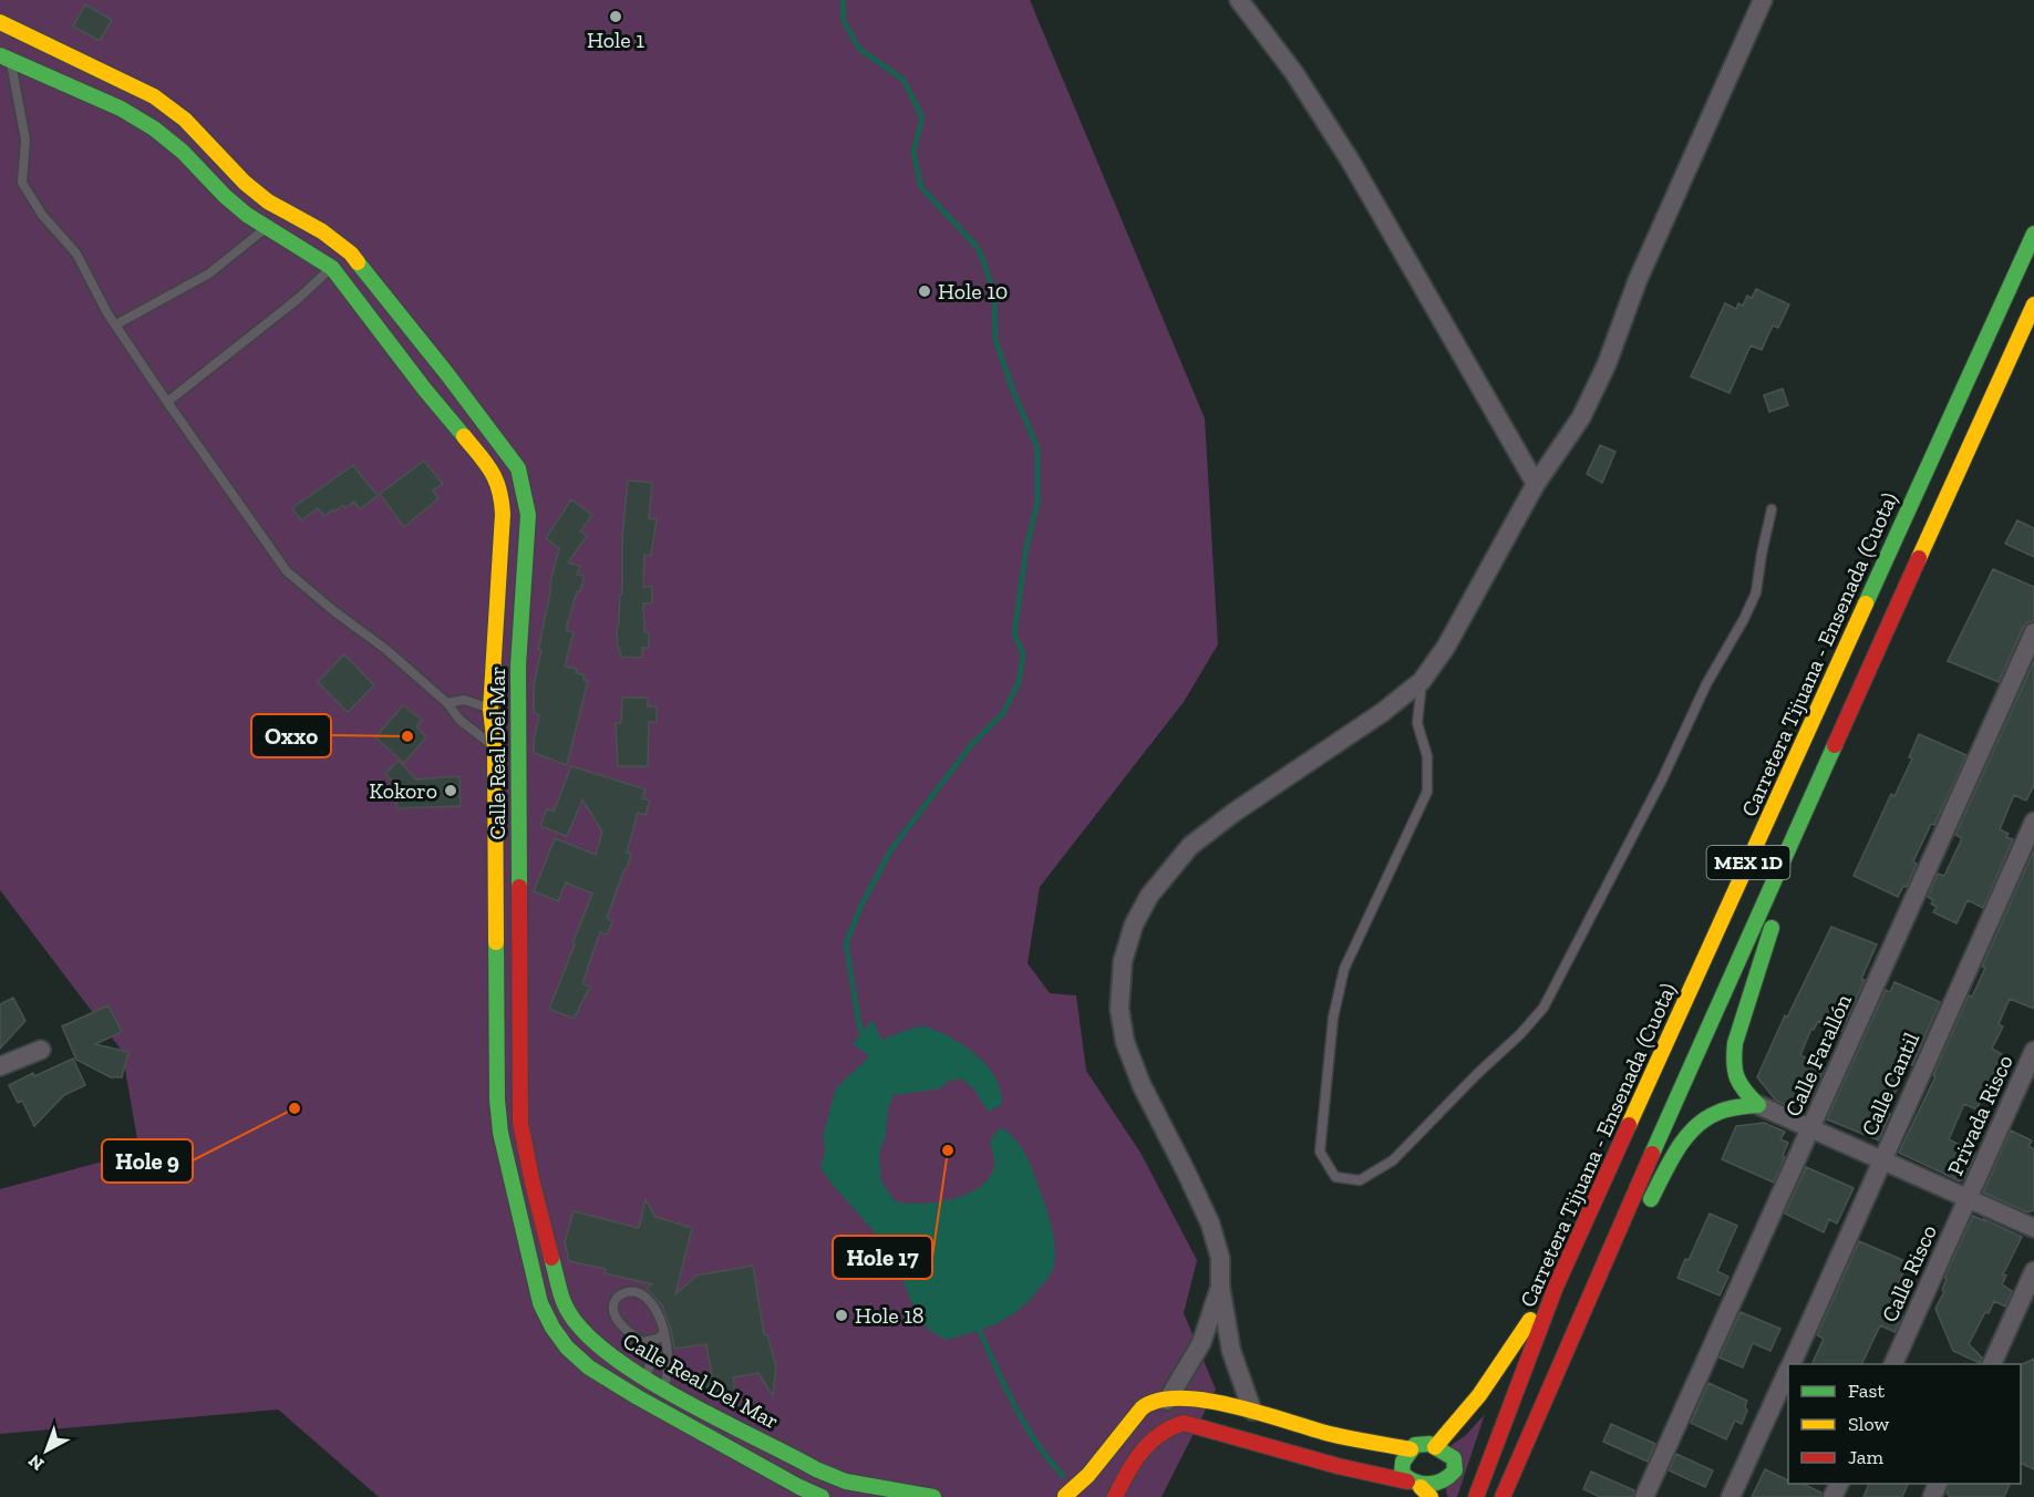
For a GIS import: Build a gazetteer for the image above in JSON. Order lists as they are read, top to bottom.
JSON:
{
  "streets": {
    "main road": ["Carretera Tijuana - Ensenada (Cuota)", "Calle Real Del Mar", "MEX 1D"],
    "street": [
      "Calle Farallón",
      "Calle Cantil",
      "Privada Risco",
      "Calle Risco"
    ]
  },
  "crossings": [
    ["Privada Risco", "Calle Risco"]
  ],
  "places": [
    "Hole 1",
    "Hole 10",
    "Oxxo",
    "Kokoro",
    "Hole 9",
    "Hole 17",
    "Hole 18"
  ],
  "legend": ["Fast", "Slow", "Jam"],
  "north": "bottom left"
}
